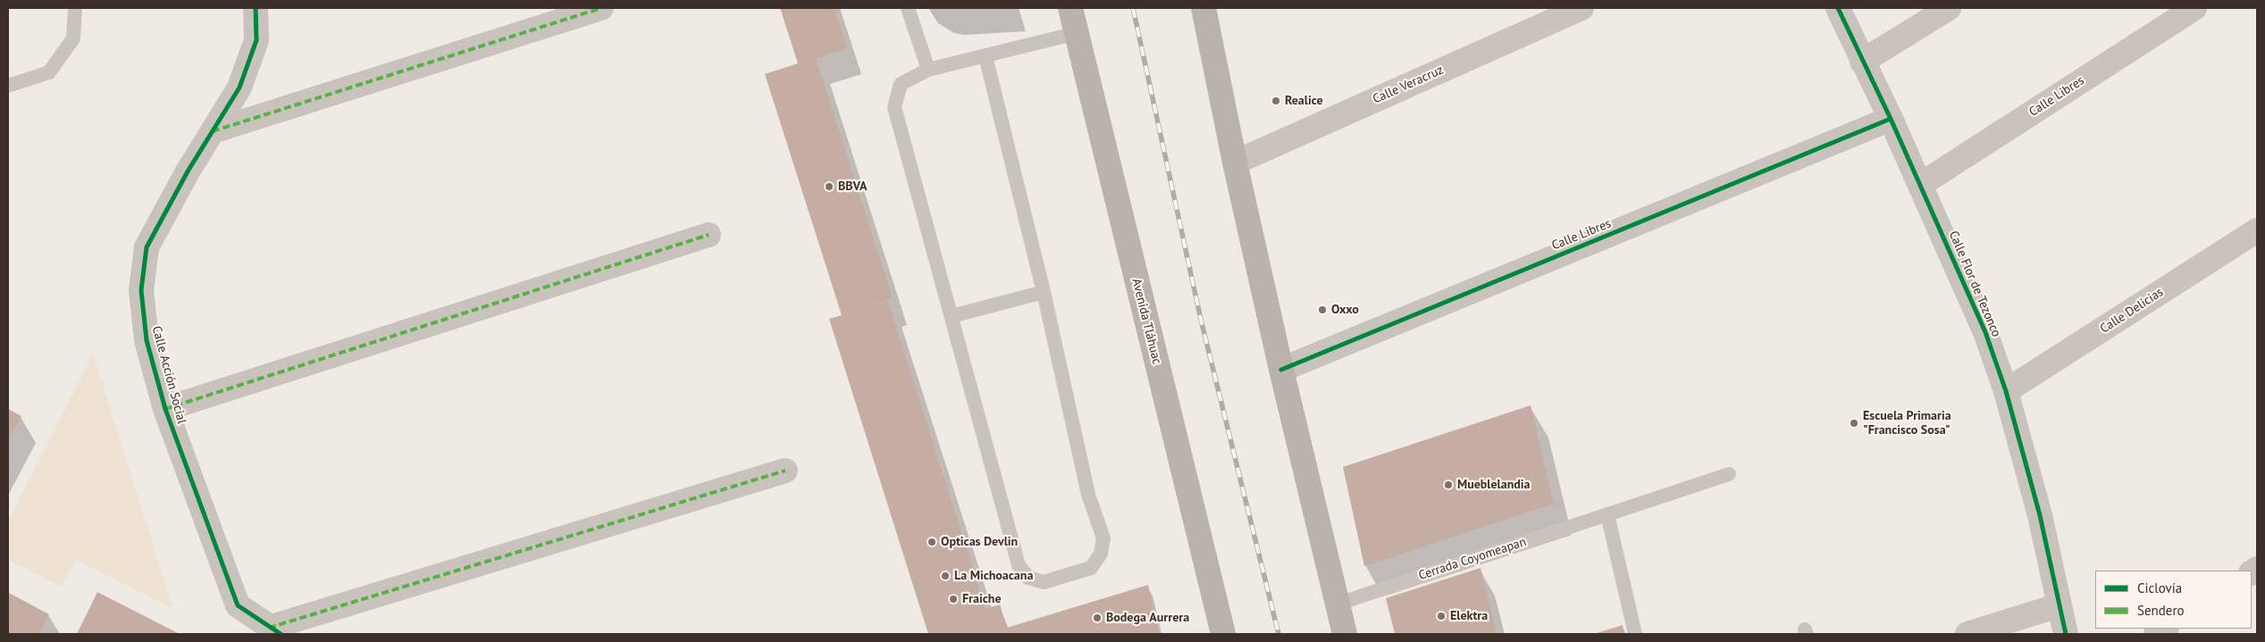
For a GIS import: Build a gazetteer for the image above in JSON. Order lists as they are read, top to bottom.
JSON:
{
  "streets": {
    "main road": ["Avenida Tláhuac"],
    "street": [
      "Calle Veracruz",
      "Calle Libres",
      "Calle Flor de Tezonco",
      "Calle Delicias",
      "Calle Acción Social"
    ],
    "lane": ["Cerrada Coyomeapan"]
  },
  "crossings": [
    ["Calle Libres", "Calle Flor de Tezonco"],
    ["Calle Flor de Tezonco", "Calle Delicias"]
  ],
  "places": [
    "Realice",
    "BBVA",
    "Oxxo",
    "Escuela Primaria \"Francisco Sosa\"",
    "Mueblelandia",
    "Opticas Devlin",
    "La Michoacana",
    "Fraiche",
    "Elektra",
    "Bodega Aurrera"
  ],
  "legend": ["Ciclovía", "Sendero"]
}
